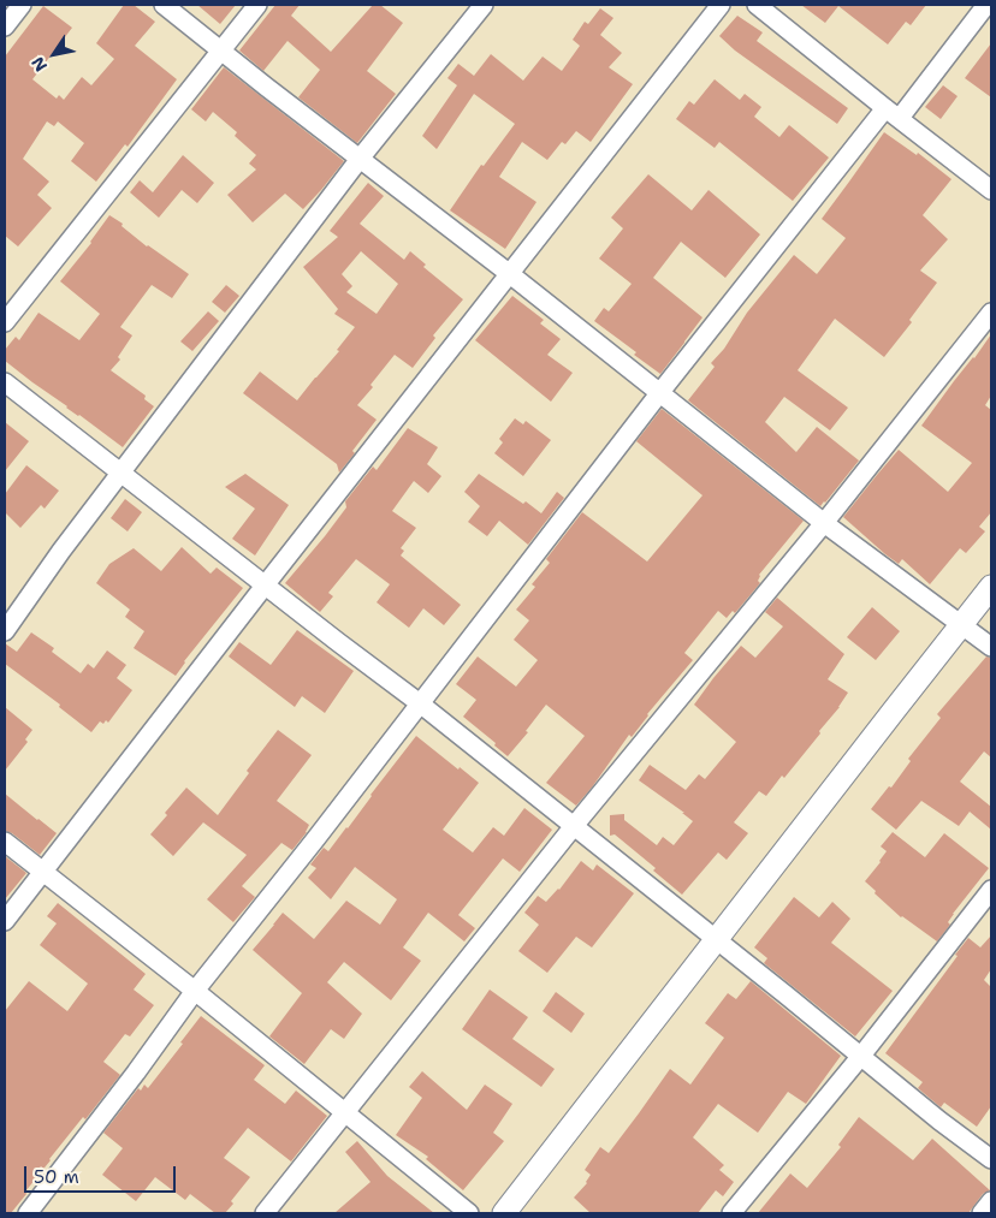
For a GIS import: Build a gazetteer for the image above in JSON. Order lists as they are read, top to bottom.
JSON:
{
  "scale_bar": "50 m",
  "north": "bottom left"
}
